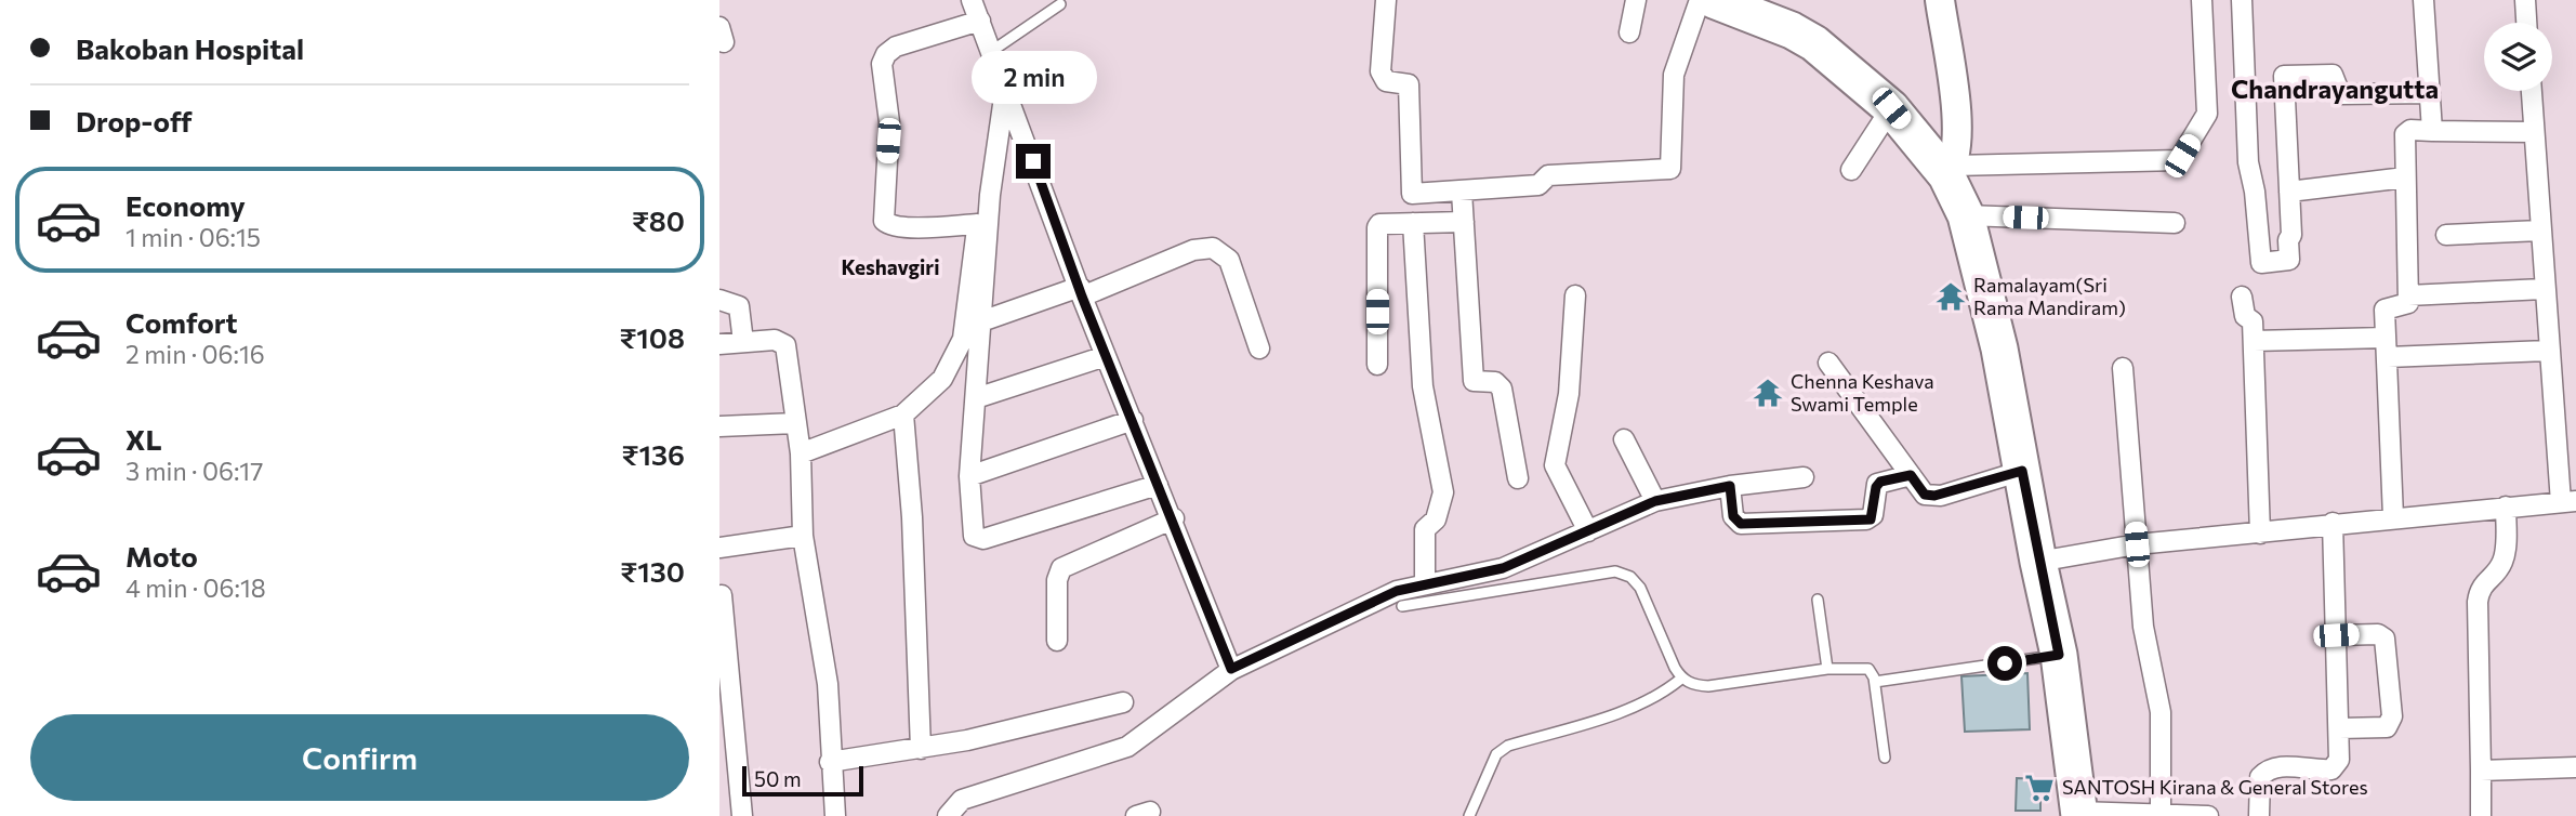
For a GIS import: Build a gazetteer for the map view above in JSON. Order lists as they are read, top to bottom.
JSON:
{
  "districts": ["Chandrayangutta", "Keshavgiri"],
  "places": {
    "temple": ["Ramalayam(Sri Rama Mandiram)", "Chenna Keshava Swami Temple"],
    "supermarket": ["SANTOSH Kirana & General Stores"]
  },
  "scale_bar": "50 m",
  "page": {
    "banner": ["Bakoban Hospital", "Drop-off"],
    "bubble": "2 min",
    "list": [
      {
        "name": "Economy",
        "note": "1 min · 06:15",
        "value": "₹80"
      },
      {
        "name": "Comfort",
        "note": "2 min · 06:16",
        "value": "₹108"
      },
      {
        "name": "XL",
        "note": "3 min · 06:17",
        "value": "₹136"
      },
      {
        "name": "Moto",
        "note": "4 min · 06:18",
        "value": "₹130"
      }
    ],
    "buttons": "Confirm",
    "scale": "50 m"
  }
}
